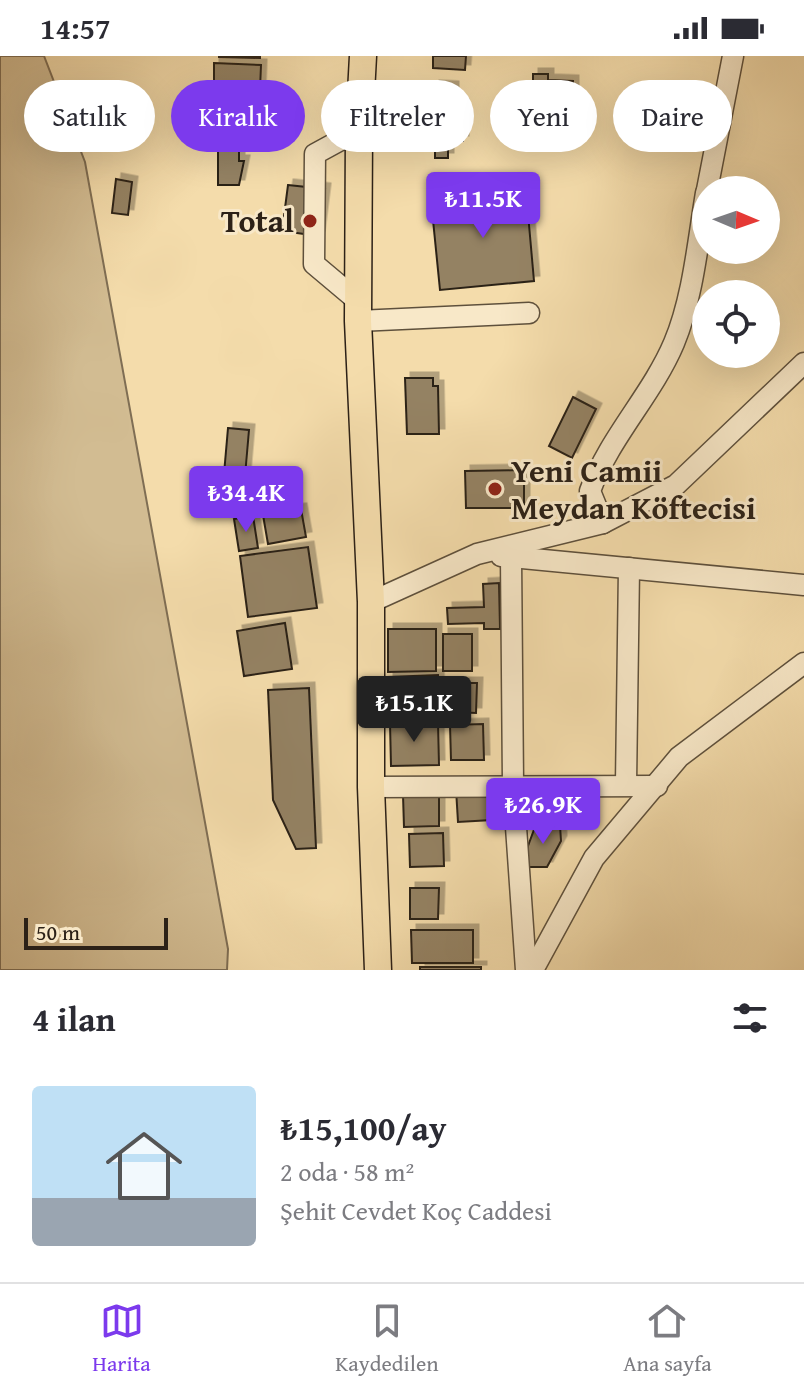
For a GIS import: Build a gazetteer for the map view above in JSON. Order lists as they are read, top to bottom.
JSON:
{
  "places": ["Total", "Yeni Camii Meydan Köftecisi"],
  "scale_bar": "50 m",
  "north": "right",
  "page": {
    "status": "14:57",
    "chip": [
      "Satılık",
      "Kiralık",
      "Filtreler",
      "Yeni",
      "Daire"
    ],
    "price": [
      "₺11.5K",
      "₺34.4K",
      "₺15.1K",
      "₺26.9K"
    ],
    "scale": "50 m",
    "heading": "4 ilan",
    "list": [
      {
        "name": "₺15,100/ay",
        "note": "2 oda · 58 m² · Şehit Cevdet Koç Caddesi"
      }
    ],
    "tabs": ["Harita", "Kaydedilen", "Ana sayfa"]
  }
}
